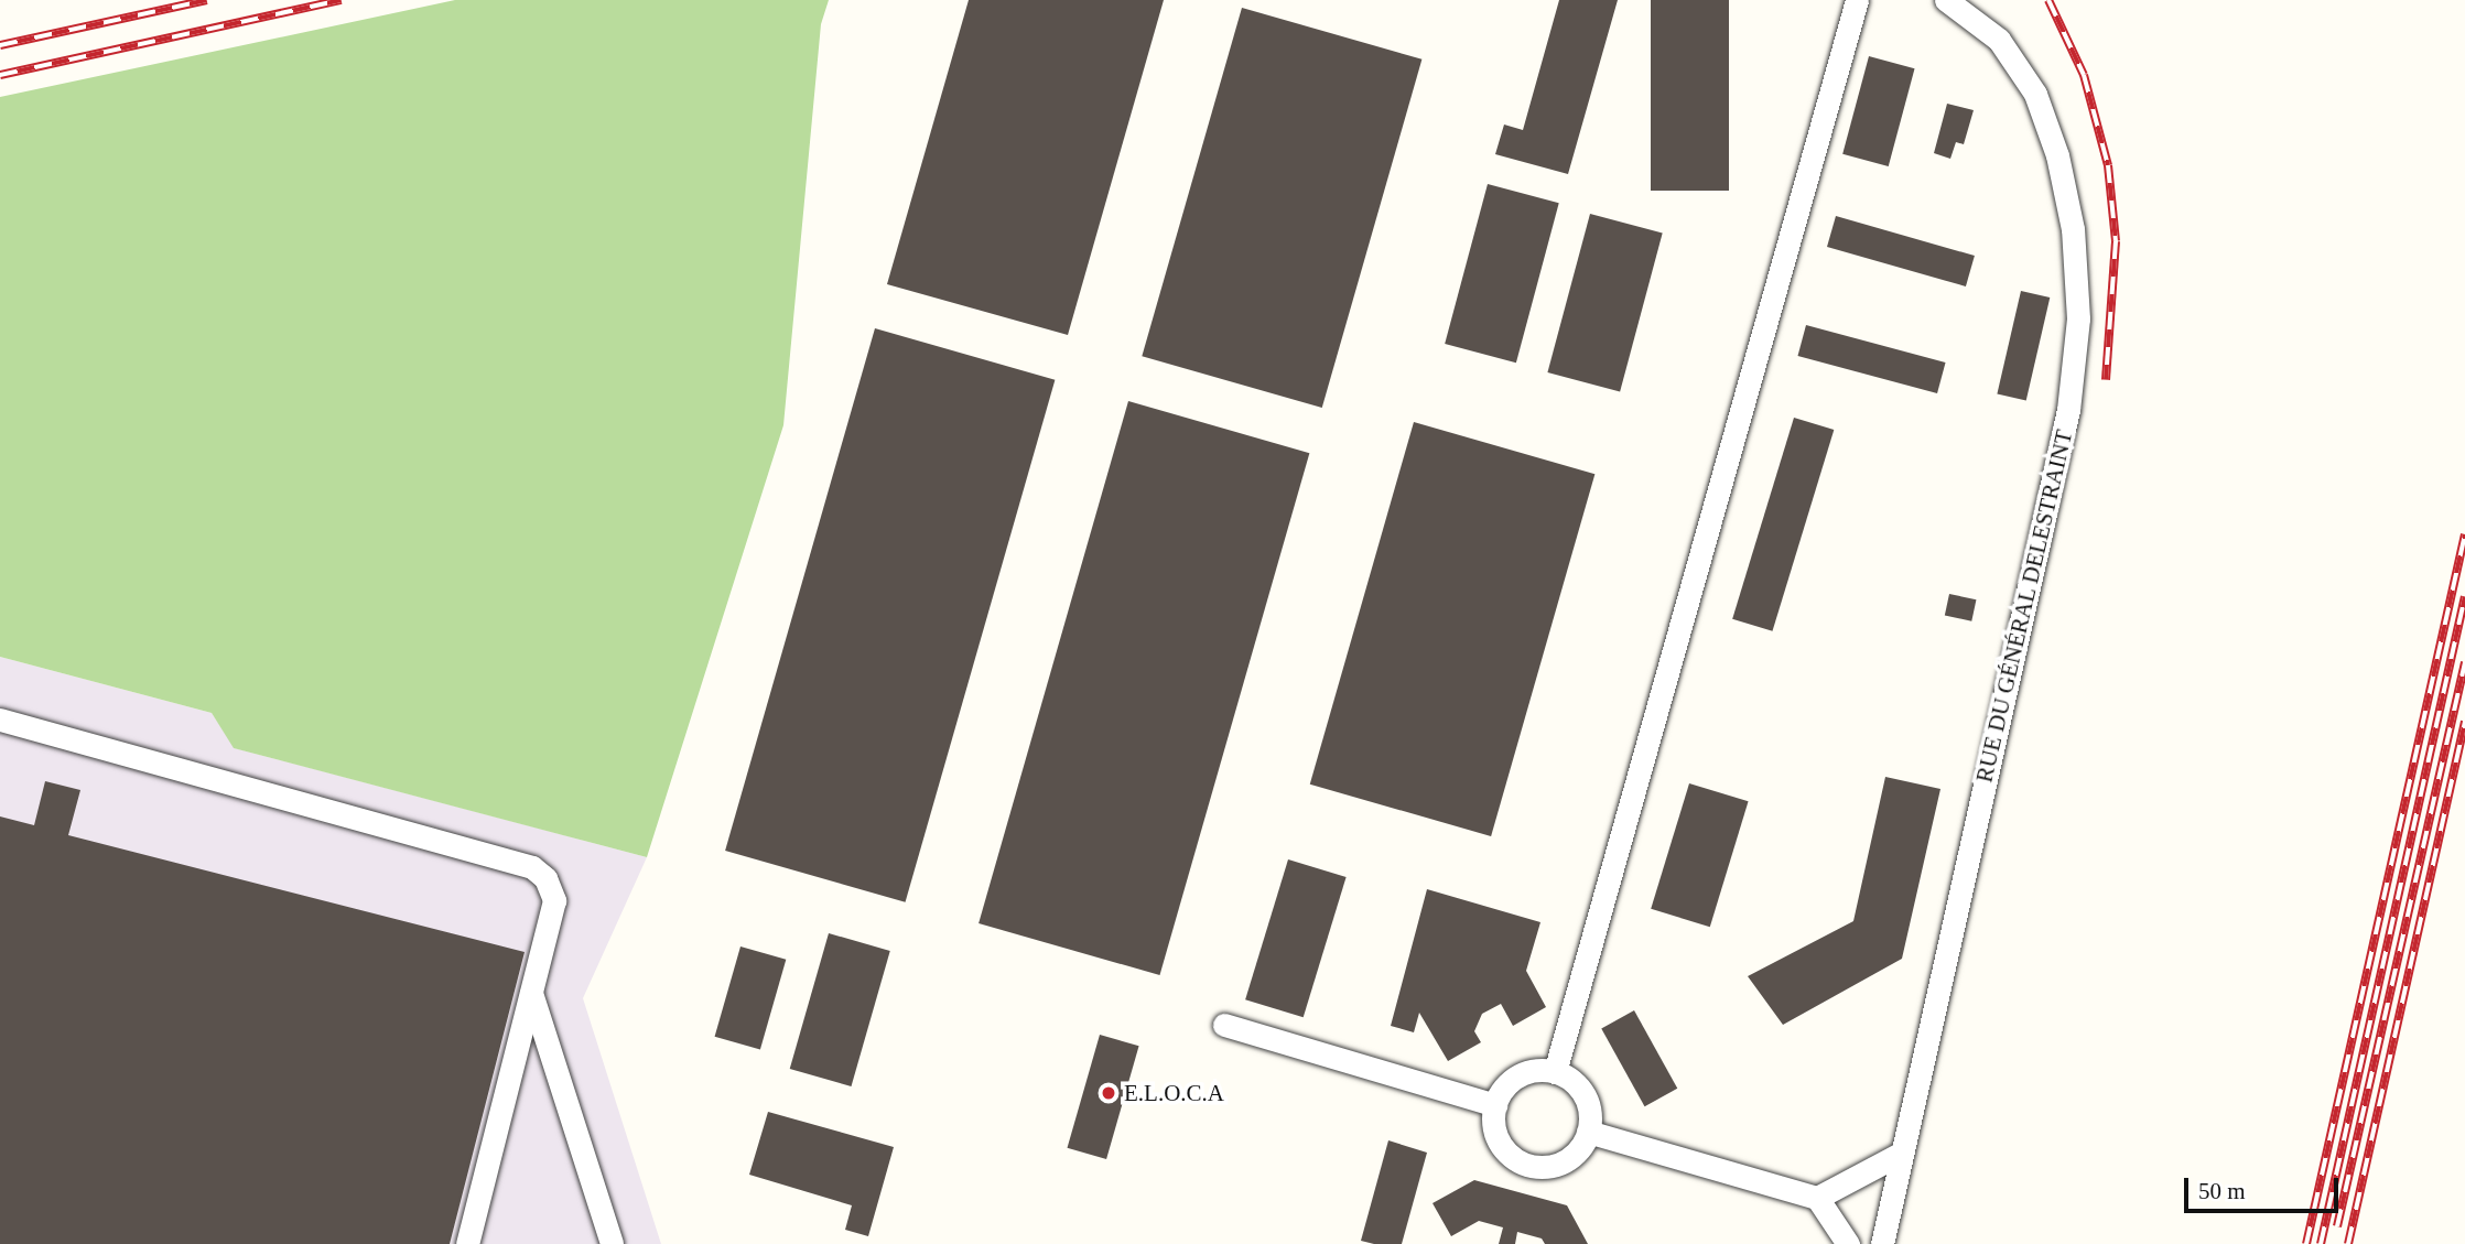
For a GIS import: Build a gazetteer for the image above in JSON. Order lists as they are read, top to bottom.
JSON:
{
  "streets": {
    "street": ["RUE DU GÉNÉRAL DELESTRAINT"]
  },
  "places": ["E.L.O.C.A"],
  "scale_bar": "50 m"
}
